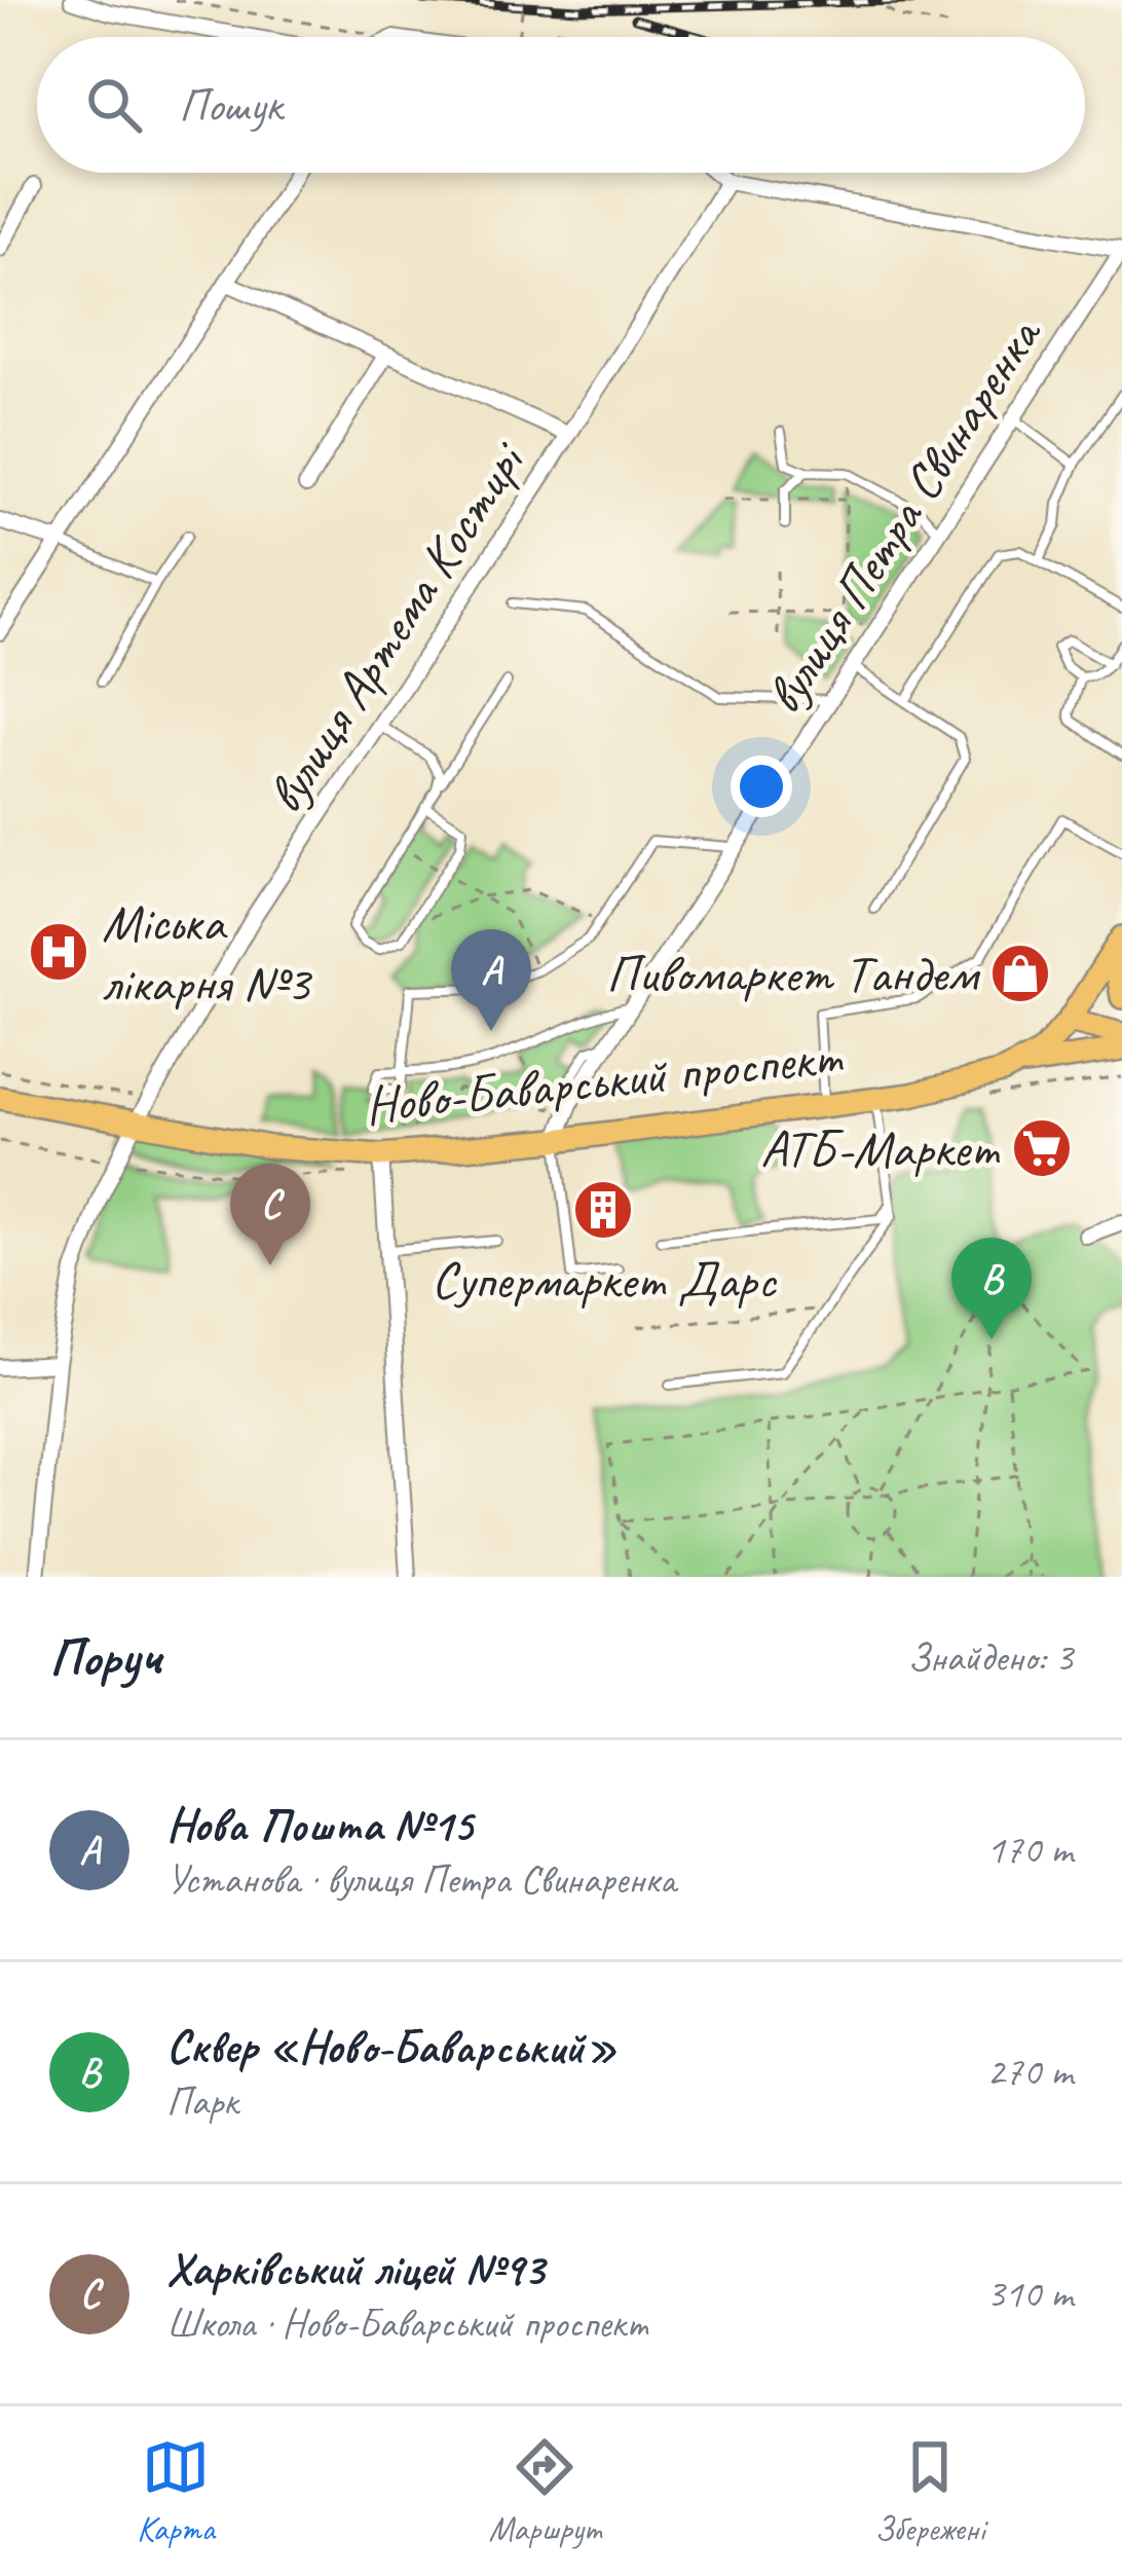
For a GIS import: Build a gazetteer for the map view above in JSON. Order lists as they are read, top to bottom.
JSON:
{
  "streets": {
    "main road": ["Ново-Баварський проспект"],
    "street": ["вулиця Петра Свинаренка", "вулиця Артема Костирі"]
  },
  "crossings": [
    ["вулиця Петра Свинаренка", "Ново-Баварський проспект"],
    ["вулиця Артема Костирі", "Ново-Баварський проспект"]
  ],
  "places": {
    "hospital": ["Міська лікарня №3"],
    "shop": ["Пивомаркет Тандем"],
    "supermarket": ["АТБ-Маркет"],
    "building": ["Супермаркет Дарс"]
  },
  "page": {
    "search": "Пошук",
    "pins": ["A", "C", "B"],
    "heading": ["Поруч", "Знайдено: 3"],
    "list": [
      {
        "mark": "A",
        "name": "Нова Пошта №15",
        "note": "Установа · вулиця Петра Свинаренка",
        "value": "170 m"
      },
      {
        "mark": "B",
        "name": "Сквер «Ново-Баварський»",
        "note": "Парк",
        "value": "270 m"
      },
      {
        "mark": "C",
        "name": "Харківський ліцей №93",
        "note": "Школа · Ново-Баварський проспект",
        "value": "310 m"
      }
    ],
    "nav": ["Карта", "Маршрут", "Збережені"]
  }
}
